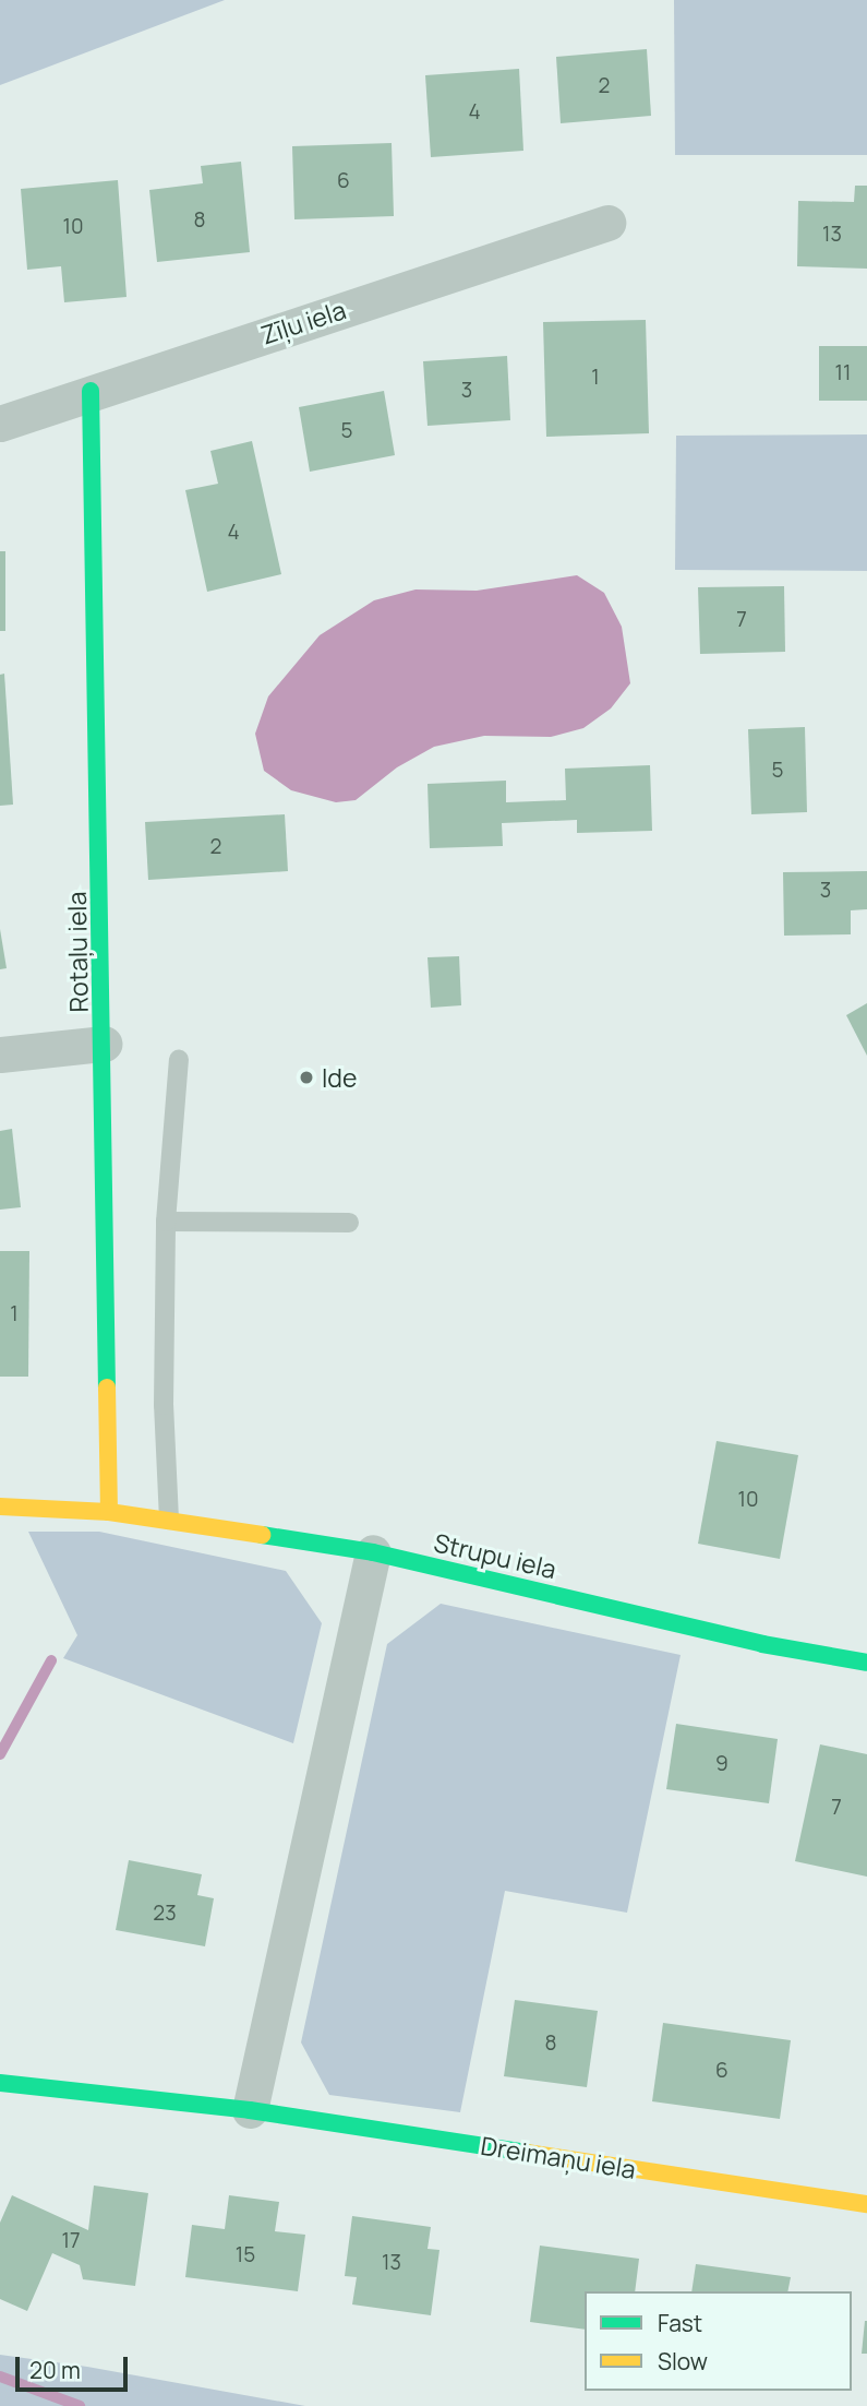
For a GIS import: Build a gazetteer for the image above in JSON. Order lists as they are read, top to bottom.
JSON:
{
  "streets": {
    "street": [
      "Zīļu iela",
      "Rotaļu iela",
      "Strupu iela",
      "Dreimaņu iela"
    ]
  },
  "crossings": [
    ["Zīļu iela", "Rotaļu iela"],
    ["Rotaļu iela", "Strupu iela"]
  ],
  "places": ["Ide"],
  "house_numbers": [
    "2",
    "4",
    "6",
    "8",
    "10",
    "13",
    "11",
    "1",
    "3",
    "5",
    "4",
    "7",
    "5",
    "2",
    "3",
    "1",
    "10",
    "9",
    "7",
    "23",
    "8",
    "6",
    "17",
    "15",
    "13"
  ],
  "legend": ["Fast", "Slow"],
  "scale_bar": "20 m"
}
